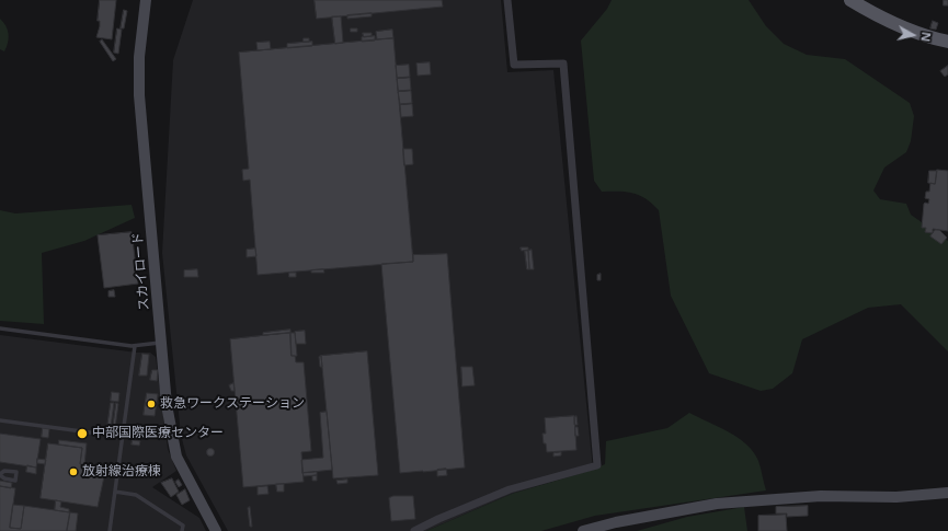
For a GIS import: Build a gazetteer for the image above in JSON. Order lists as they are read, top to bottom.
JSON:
{
  "streets": {
    "street": ["スカイロード"]
  },
  "places": ["救急ワークステーション", "中部国際医療センター", "放射線治療棟"],
  "north": "right"
}
